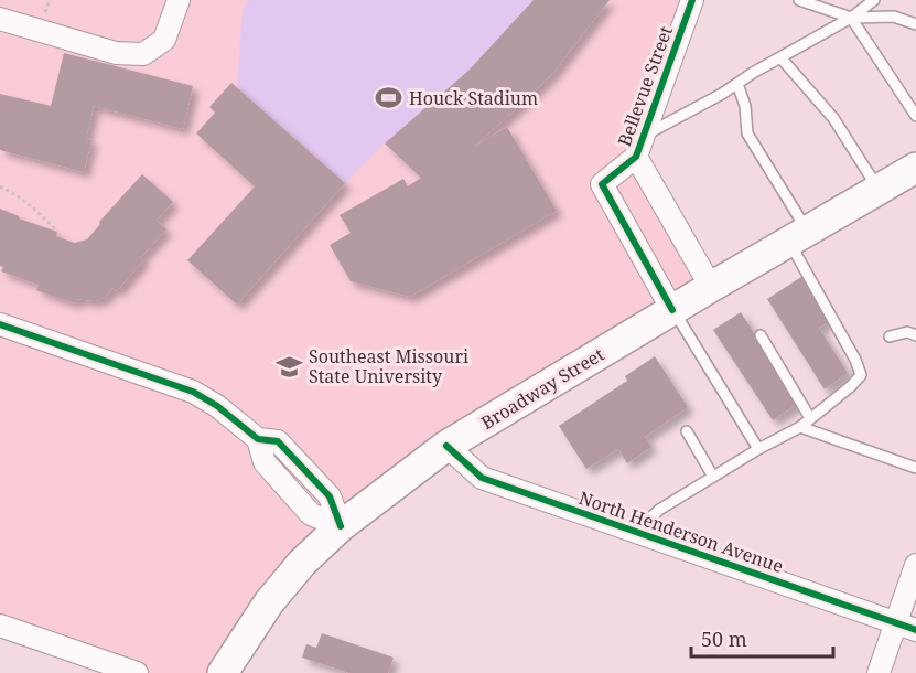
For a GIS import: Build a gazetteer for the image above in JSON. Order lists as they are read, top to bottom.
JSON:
{
  "streets": {
    "main road": ["Broadway Street"],
    "street": ["Bellevue Street", "North Henderson Avenue"]
  },
  "crossings": [
    ["Bellevue Street", "Broadway Street"],
    ["Broadway Street", "North Henderson Avenue"]
  ],
  "places": {
    "sports": ["Houck Stadium"],
    "school or university": ["Southeast Missouri State University"]
  },
  "scale_bar": "50 m"
}
